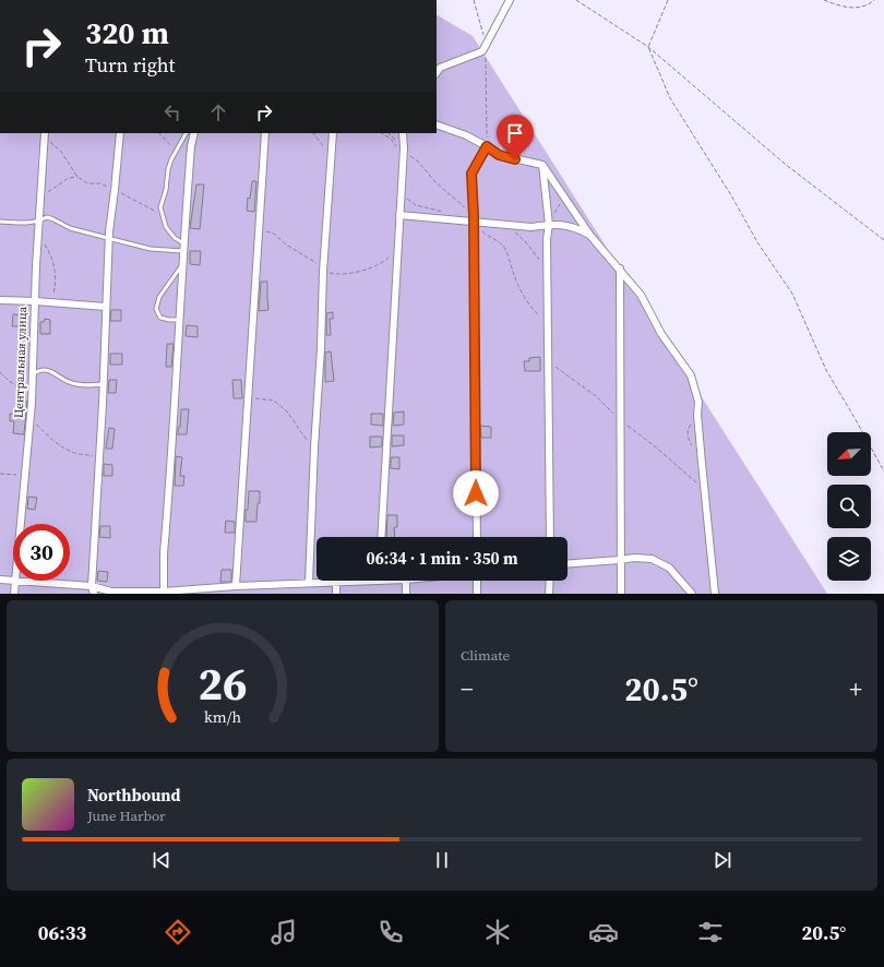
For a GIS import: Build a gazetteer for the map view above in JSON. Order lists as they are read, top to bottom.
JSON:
{
  "streets": {
    "street": ["Центральная улица"]
  },
  "north": "bottom left",
  "page": {
    "turn": ["320 m", "Turn right"],
    "limit": "30",
    "trip": "06:34 · 1 min · 350 m",
    "tile": "Climate",
    "heat": ["−", "20.5°", "+"],
    "song": ["Northbound", "June Harbor"],
    "tabs": ["06:33", "20.5°"],
    "gauge": ["26", "km/h"]
  }
}
